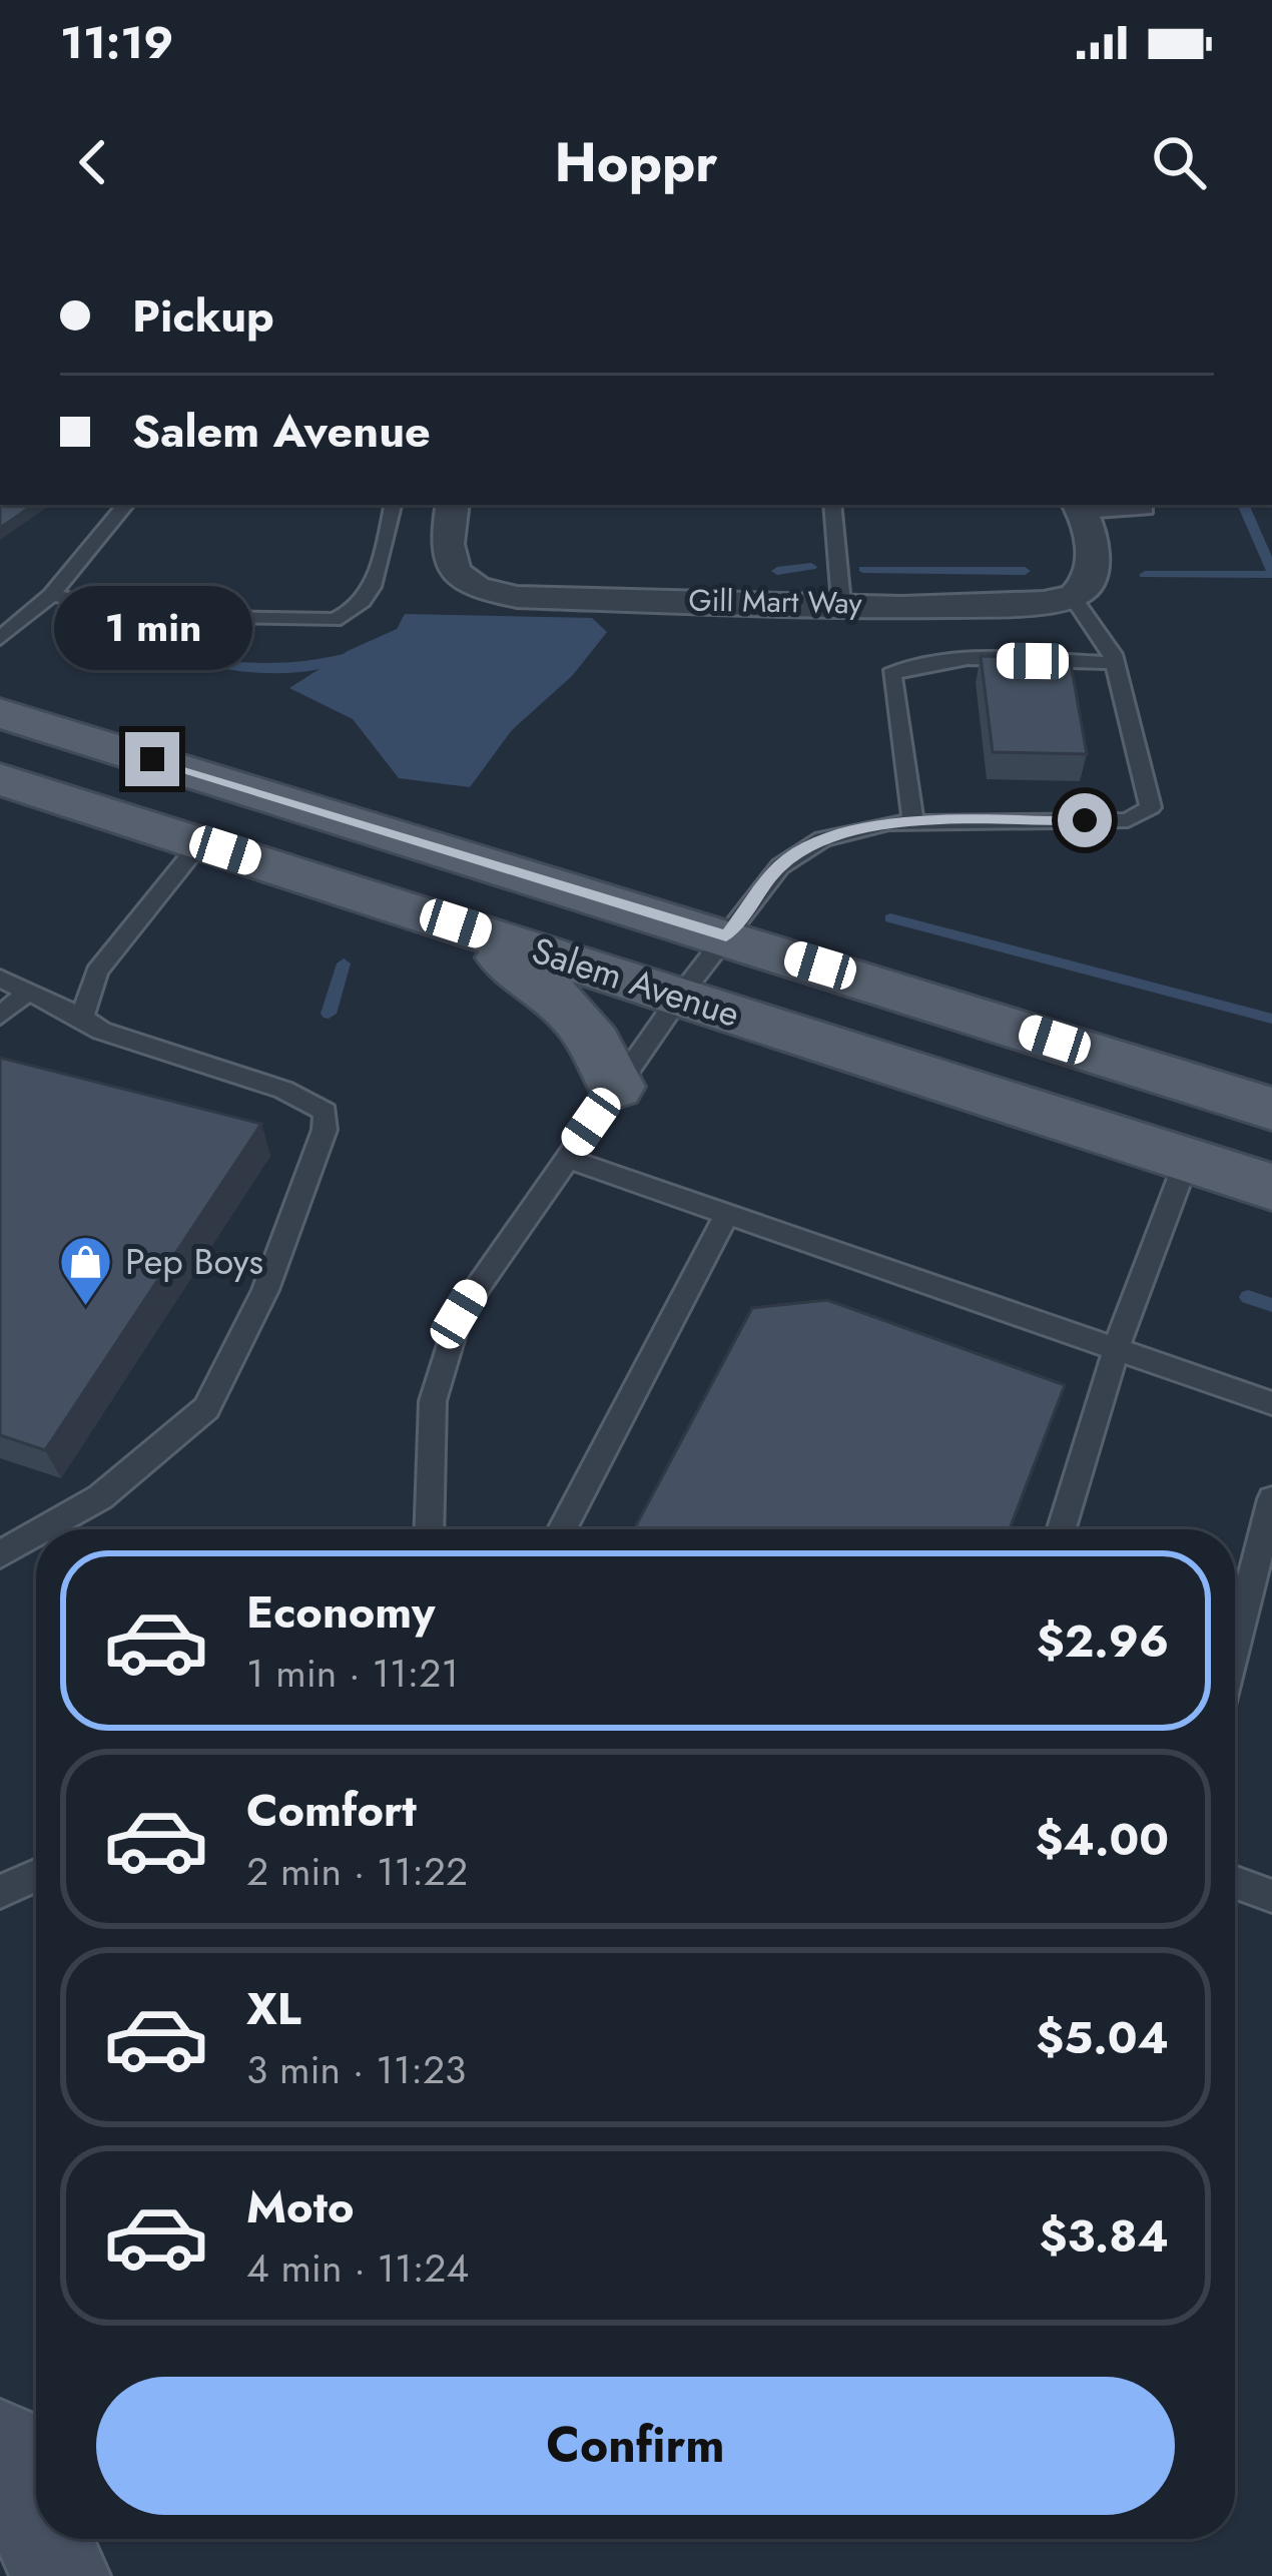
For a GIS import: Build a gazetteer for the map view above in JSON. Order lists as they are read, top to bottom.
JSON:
{
  "streets": {
    "main road": ["Salem Avenue"],
    "street": ["Gill Mart Way"]
  },
  "places": {
    "shop": ["Pep Boys"]
  },
  "page": {
    "status": "11:19",
    "header": "Hoppr",
    "banner": ["Pickup", "Salem Avenue"],
    "bubble": "1 min",
    "list": [
      {
        "name": "Economy",
        "note": "1 min · 11:21",
        "value": "$2.96"
      },
      {
        "name": "Comfort",
        "note": "2 min · 11:22",
        "value": "$4.00"
      },
      {
        "name": "XL",
        "note": "3 min · 11:23",
        "value": "$5.04"
      },
      {
        "name": "Moto",
        "note": "4 min · 11:24",
        "value": "$3.84"
      }
    ],
    "buttons": "Confirm"
  }
}
